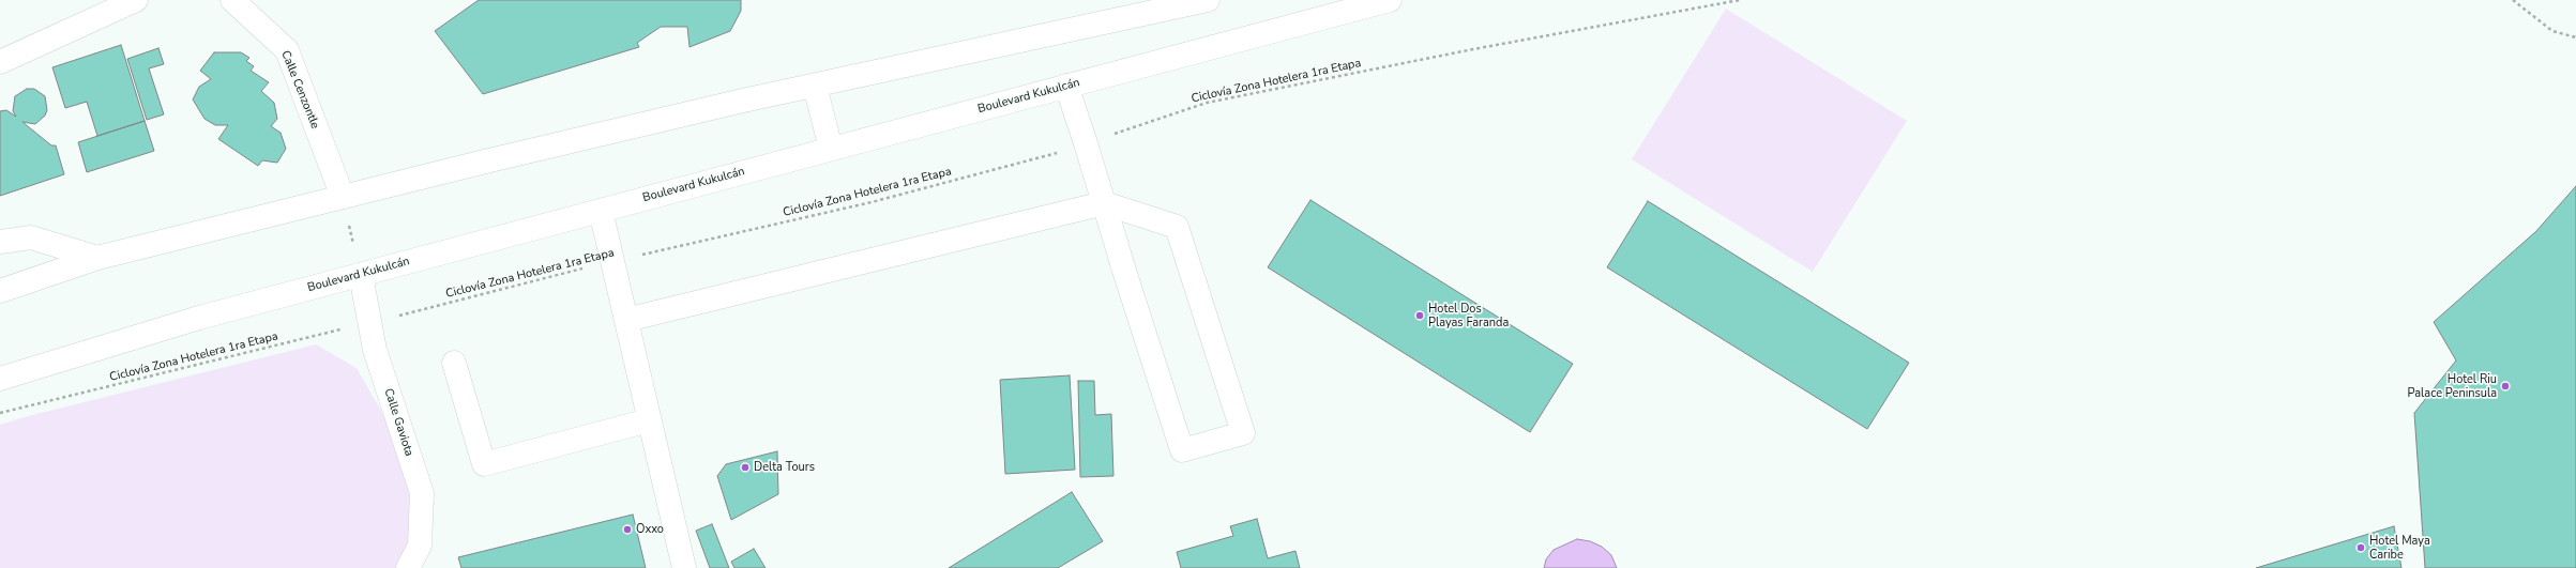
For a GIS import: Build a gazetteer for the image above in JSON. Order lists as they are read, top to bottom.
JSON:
{
  "streets": {
    "main road": ["Calle Cenzontle", "Boulevard Kukulcán", "Calle Gaviota"],
    "path": ["Ciclovía Zona Hotelera 1ra Etapa"]
  },
  "crossings": [
    ["Ciclovía Zona Hotelera 1ra Etapa", "Calle Gaviota"],
    ["Boulevard Kukulcán", "Calle Gaviota"]
  ],
  "places": [
    "Hotel Dos Playas Faranda",
    "Hotel Riu Palace Peninsula",
    "Delta Tours",
    "Oxxo",
    "Hotel Maya Caribe"
  ]
}
